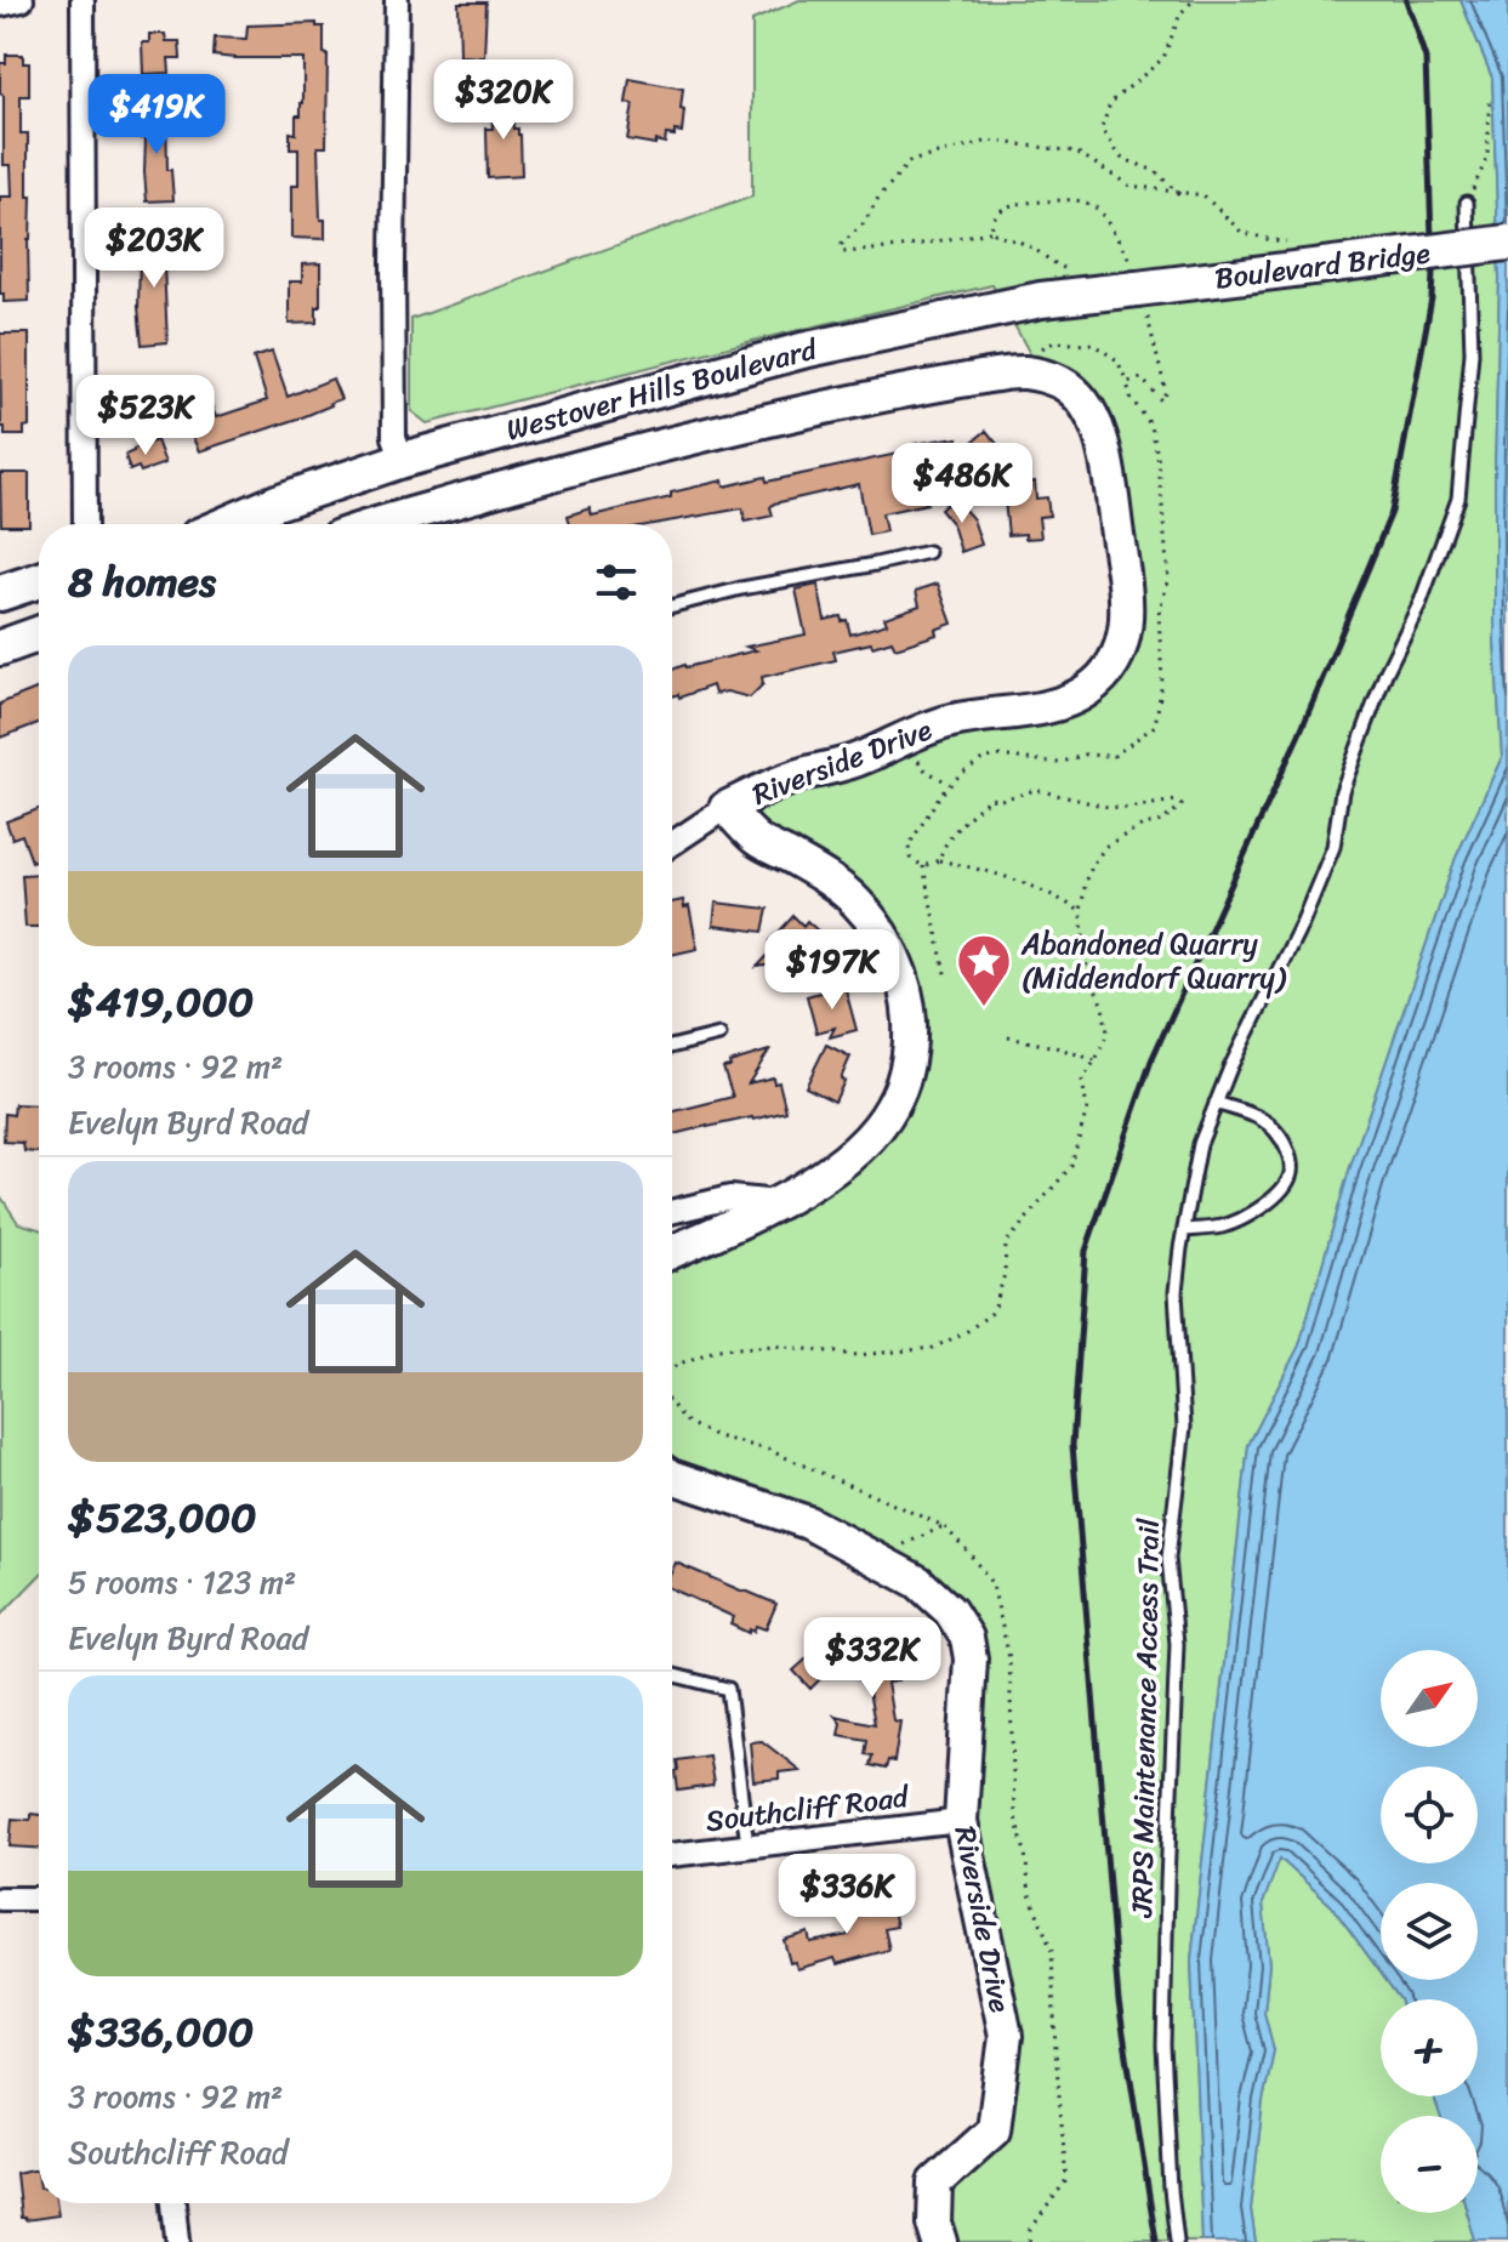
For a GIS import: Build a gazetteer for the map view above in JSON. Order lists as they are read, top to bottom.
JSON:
{
  "streets": {
    "main road": ["Boulevard Bridge", "Westover Hills Boulevard"],
    "street": ["Riverside Drive", "Southcliff Road"],
    "lane": ["JRPS Maintenance Access Trail"]
  },
  "crossings": [
    ["Boulevard Bridge", "Westover Hills Boulevard"],
    ["Westover Hills Boulevard", "Riverside Drive"],
    ["Riverside Drive", "Southcliff Road"]
  ],
  "places": {
    "place": ["Abandoned Quarry (Middendorf Quarry)"]
  },
  "north": "top right",
  "page": {
    "price": [
      "$320K",
      "$419K",
      "$203K",
      "$523K",
      "$486K",
      "$197K",
      "$332K",
      "$336K"
    ],
    "heading": "8 homes",
    "list": [
      {
        "name": "$419,000",
        "note": "3 rooms · 92 m² · Evelyn Byrd Road"
      },
      {
        "name": "$523,000",
        "note": "5 rooms · 123 m² · Evelyn Byrd Road"
      },
      {
        "name": "$336,000",
        "note": "3 rooms · 92 m² · Southcliff Road"
      }
    ],
    "map_buttons": ["+", "−"]
  }
}
